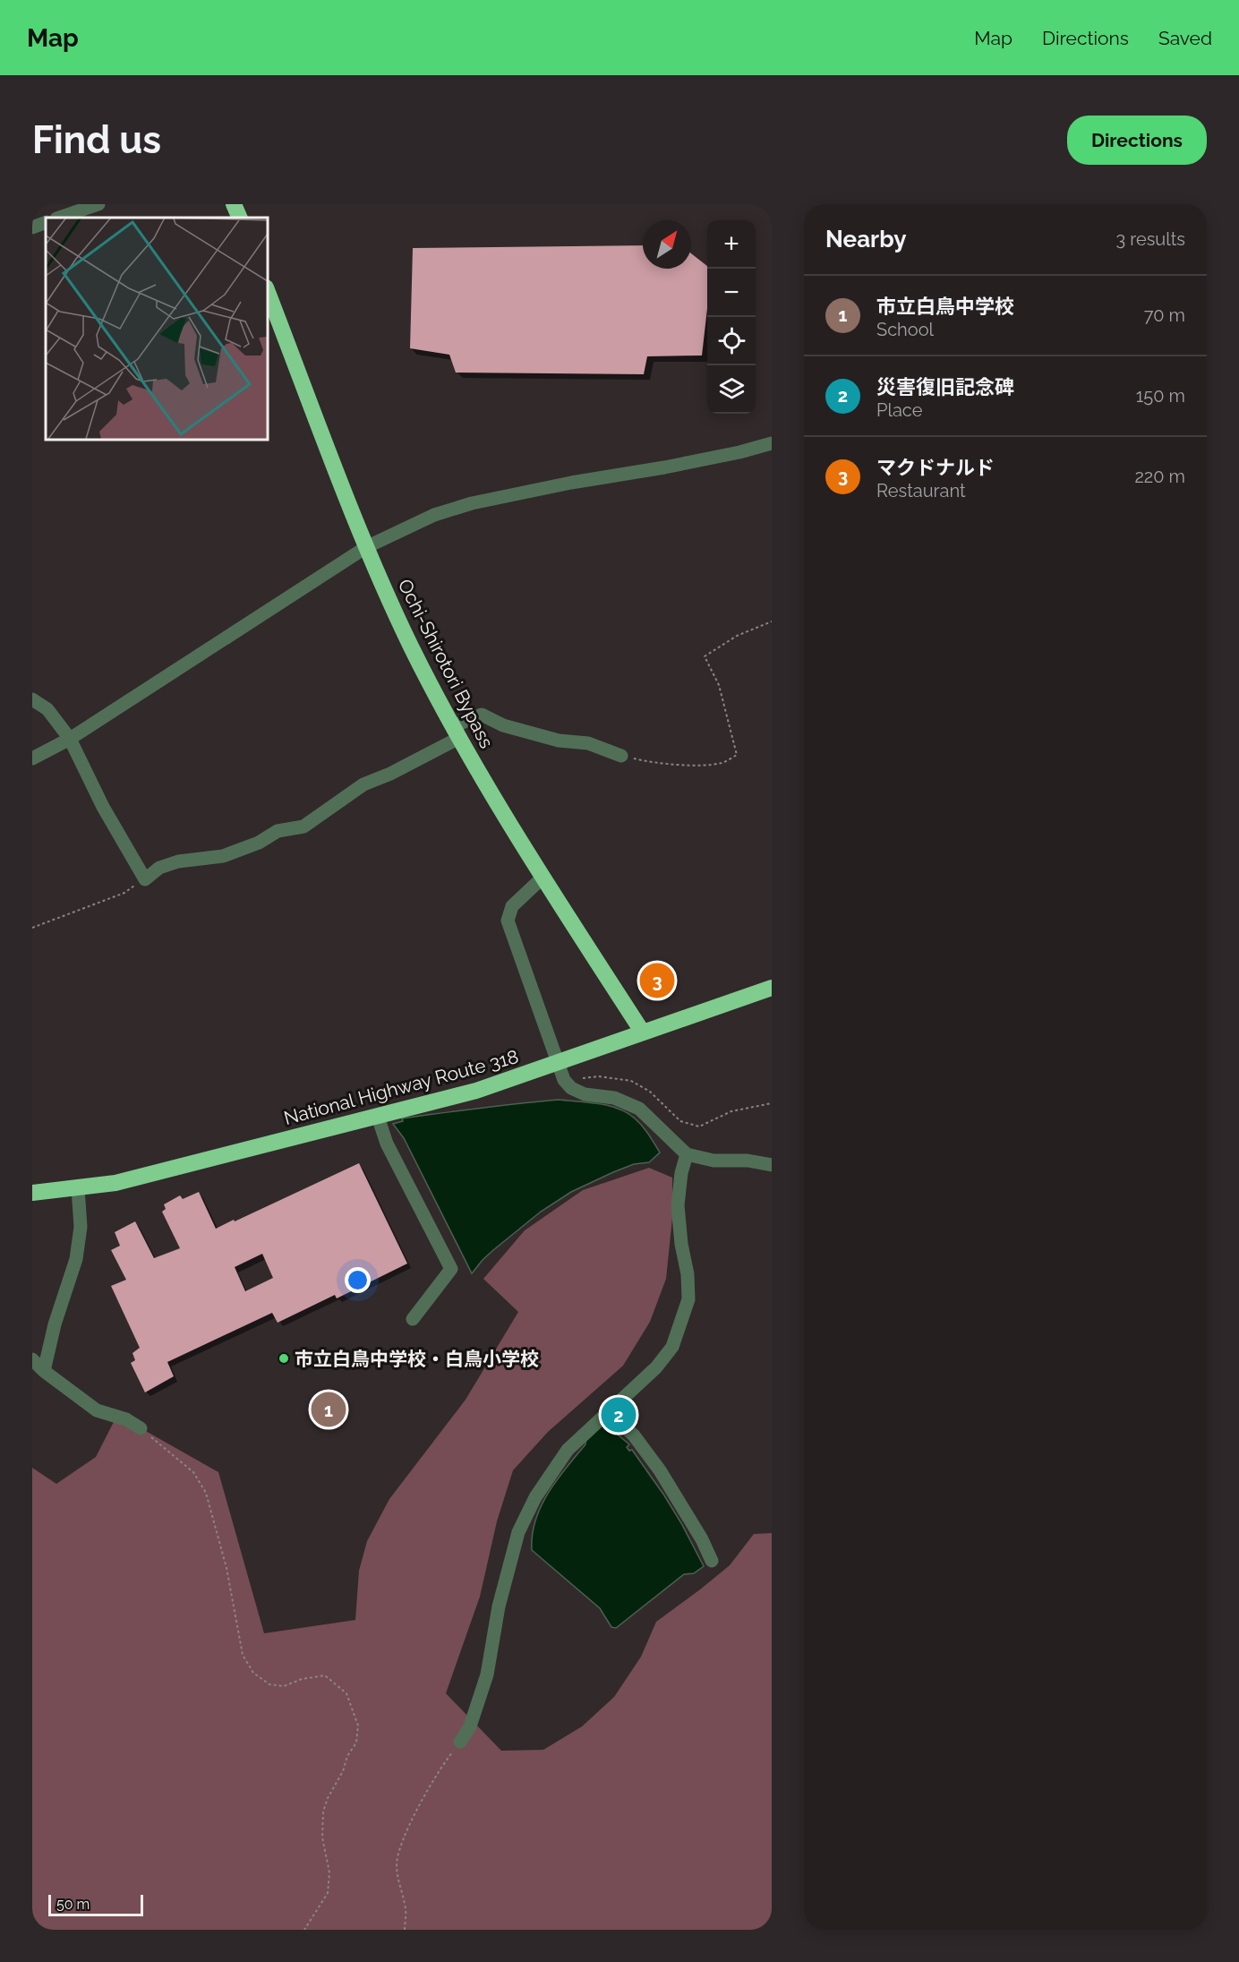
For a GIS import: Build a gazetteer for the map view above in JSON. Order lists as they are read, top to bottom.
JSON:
{
  "streets": {
    "highway": ["Ochi-Shirotori Bypass", "National Highway Route 318"]
  },
  "crossings": [
    ["Ochi-Shirotori Bypass", "National Highway Route 318"]
  ],
  "places": ["市立白鳥中学校・白鳥小学校"],
  "scale_bar": "50 m",
  "north": "top right",
  "page": {
    "header": "Map",
    "nav": ["Map", "Directions", "Saved"],
    "buttons": "Directions",
    "title": "Find us",
    "heading": ["Nearby", "3 results"],
    "map_buttons": ["+", "−"],
    "list": [
      {
        "mark": "1",
        "name": "市立白鳥中学校",
        "note": "School",
        "value": "70 m"
      },
      {
        "mark": "2",
        "name": "災害復旧記念碑",
        "note": "Place",
        "value": "150 m"
      },
      {
        "mark": "3",
        "name": "マクドナルド",
        "note": "Restaurant",
        "value": "220 m"
      }
    ],
    "pins": ["3", "1", "2"],
    "scale": "50 m"
  }
}
